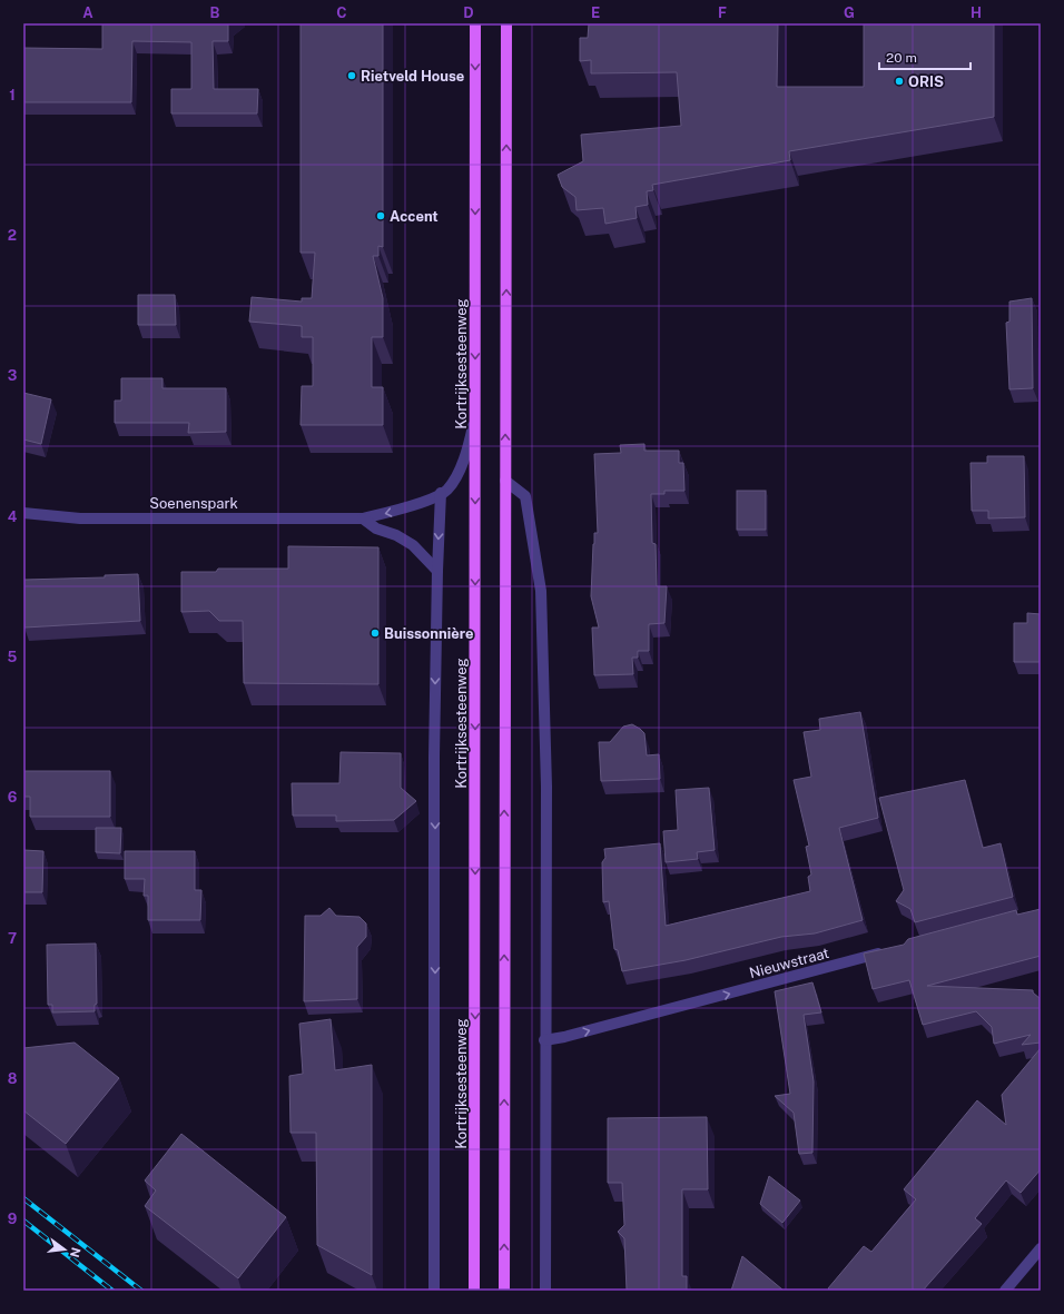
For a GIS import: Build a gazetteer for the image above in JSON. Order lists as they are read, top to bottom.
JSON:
{
  "streets": {
    "main road": ["Kortrijksesteenweg"],
    "street": ["Soenenspark", "Nieuwstraat"]
  },
  "crossings": [
    ["Kortrijksesteenweg", "Soenenspark"]
  ],
  "one_way": ["Nieuwstraat"],
  "places": [
    "Rietveld House",
    "ORIS",
    "Accent",
    "Buissonnière"
  ],
  "scale_bar": "20 m",
  "north": "right",
  "grid": {
    "columns": [
      "A",
      "B",
      "C",
      "D",
      "E",
      "F",
      "G",
      "H"
    ],
    "rows": [
      "1",
      "2",
      "3",
      "4",
      "5",
      "6",
      "7",
      "8",
      "9"
    ]
  }
}
